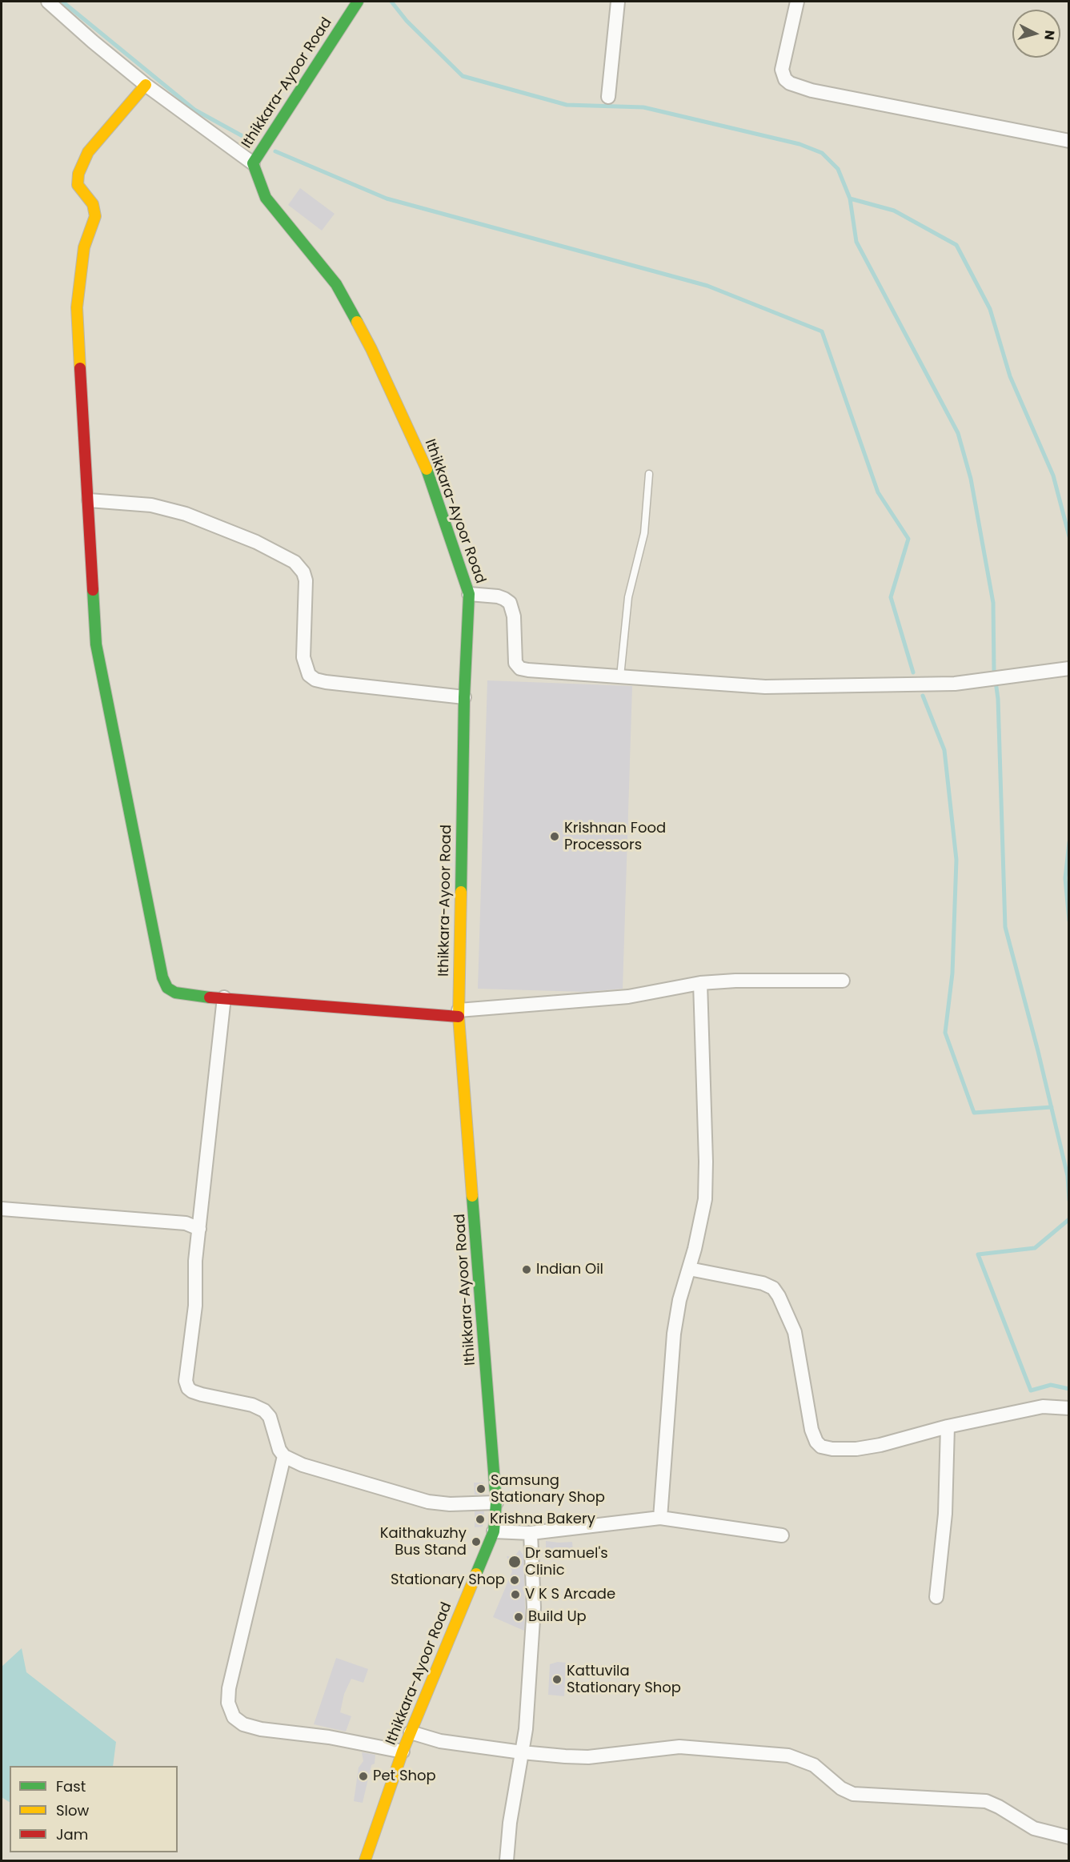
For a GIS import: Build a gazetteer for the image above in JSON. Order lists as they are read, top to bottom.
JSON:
{
  "streets": {
    "main road": ["Ithikkara-Ayoor Road"]
  },
  "places": [
    "Krishnan Food Processors",
    "Indian Oil",
    "Samsung Stationary Shop",
    "Krishna Bakery",
    "Kaithakuzhy Bus Stand",
    "Dr samuel's Clinic",
    "Stationary Shop",
    "V K S Arcade",
    "Build Up",
    "Kattuvila Stationary Shop",
    "Pet Shop"
  ],
  "legend": ["Fast", "Slow", "Jam"],
  "north": "right"
}
